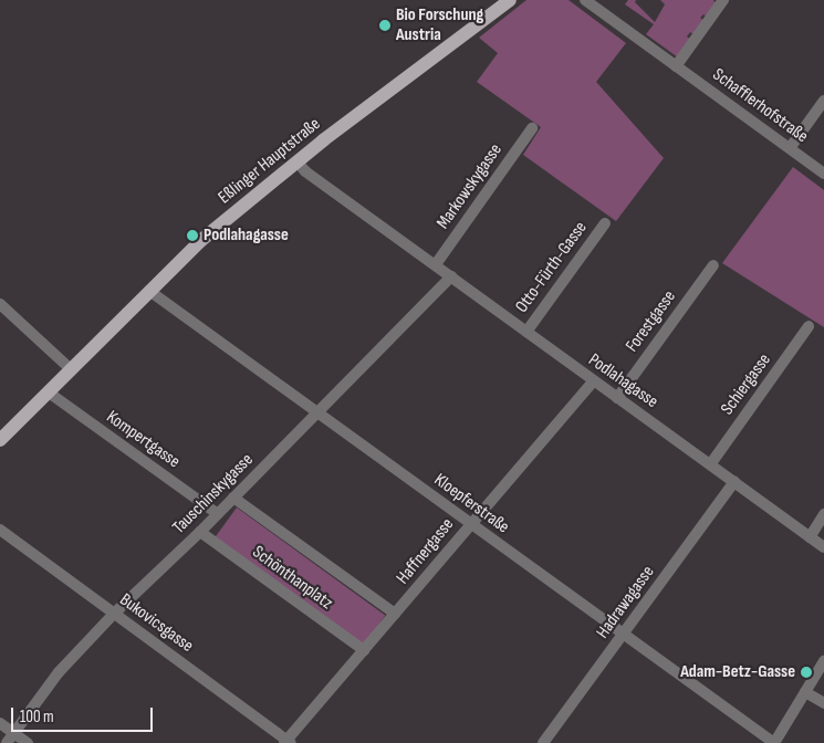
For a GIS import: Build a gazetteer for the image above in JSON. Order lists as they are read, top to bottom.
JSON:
{
  "streets": {
    "main road": ["Eßlinger Hauptstraße"],
    "street": [
      "Schafflerhofstraße",
      "Markowskygasse",
      "Otto-Fürth-Gasse",
      "Forestgasse",
      "Podlahagasse",
      "Schiergasse",
      "Kompertgasse",
      "Tauschinskygasse",
      "Kloepferstraße",
      "Haffnergasse",
      "Schönthanplatz",
      "Hadrawagasse",
      "Bukovicsgasse"
    ]
  },
  "crossings": [
    ["Eßlinger Hauptstraße", "Podlahagasse"],
    ["Eßlinger Hauptstraße", "Kompertgasse"],
    ["Eßlinger Hauptstraße", "Kloepferstraße"],
    ["Markowskygasse", "Podlahagasse"],
    ["Otto-Fürth-Gasse", "Podlahagasse"],
    ["Forestgasse", "Podlahagasse"],
    ["Podlahagasse", "Schiergasse"],
    ["Podlahagasse", "Tauschinskygasse"],
    ["Podlahagasse", "Haffnergasse"],
    ["Podlahagasse", "Hadrawagasse"],
    ["Kompertgasse", "Tauschinskygasse"],
    ["Tauschinskygasse", "Kloepferstraße"],
    ["Tauschinskygasse", "Schönthanplatz"],
    ["Tauschinskygasse", "Bukovicsgasse"],
    ["Kloepferstraße", "Haffnergasse"],
    ["Kloepferstraße", "Hadrawagasse"],
    ["Haffnergasse", "Schönthanplatz"],
    ["Haffnergasse", "Bukovicsgasse"]
  ],
  "places": ["Bio Forschung Austria", "Podlahagasse", "Adam-Betz-Gasse"],
  "scale_bar": "100 m"
}
